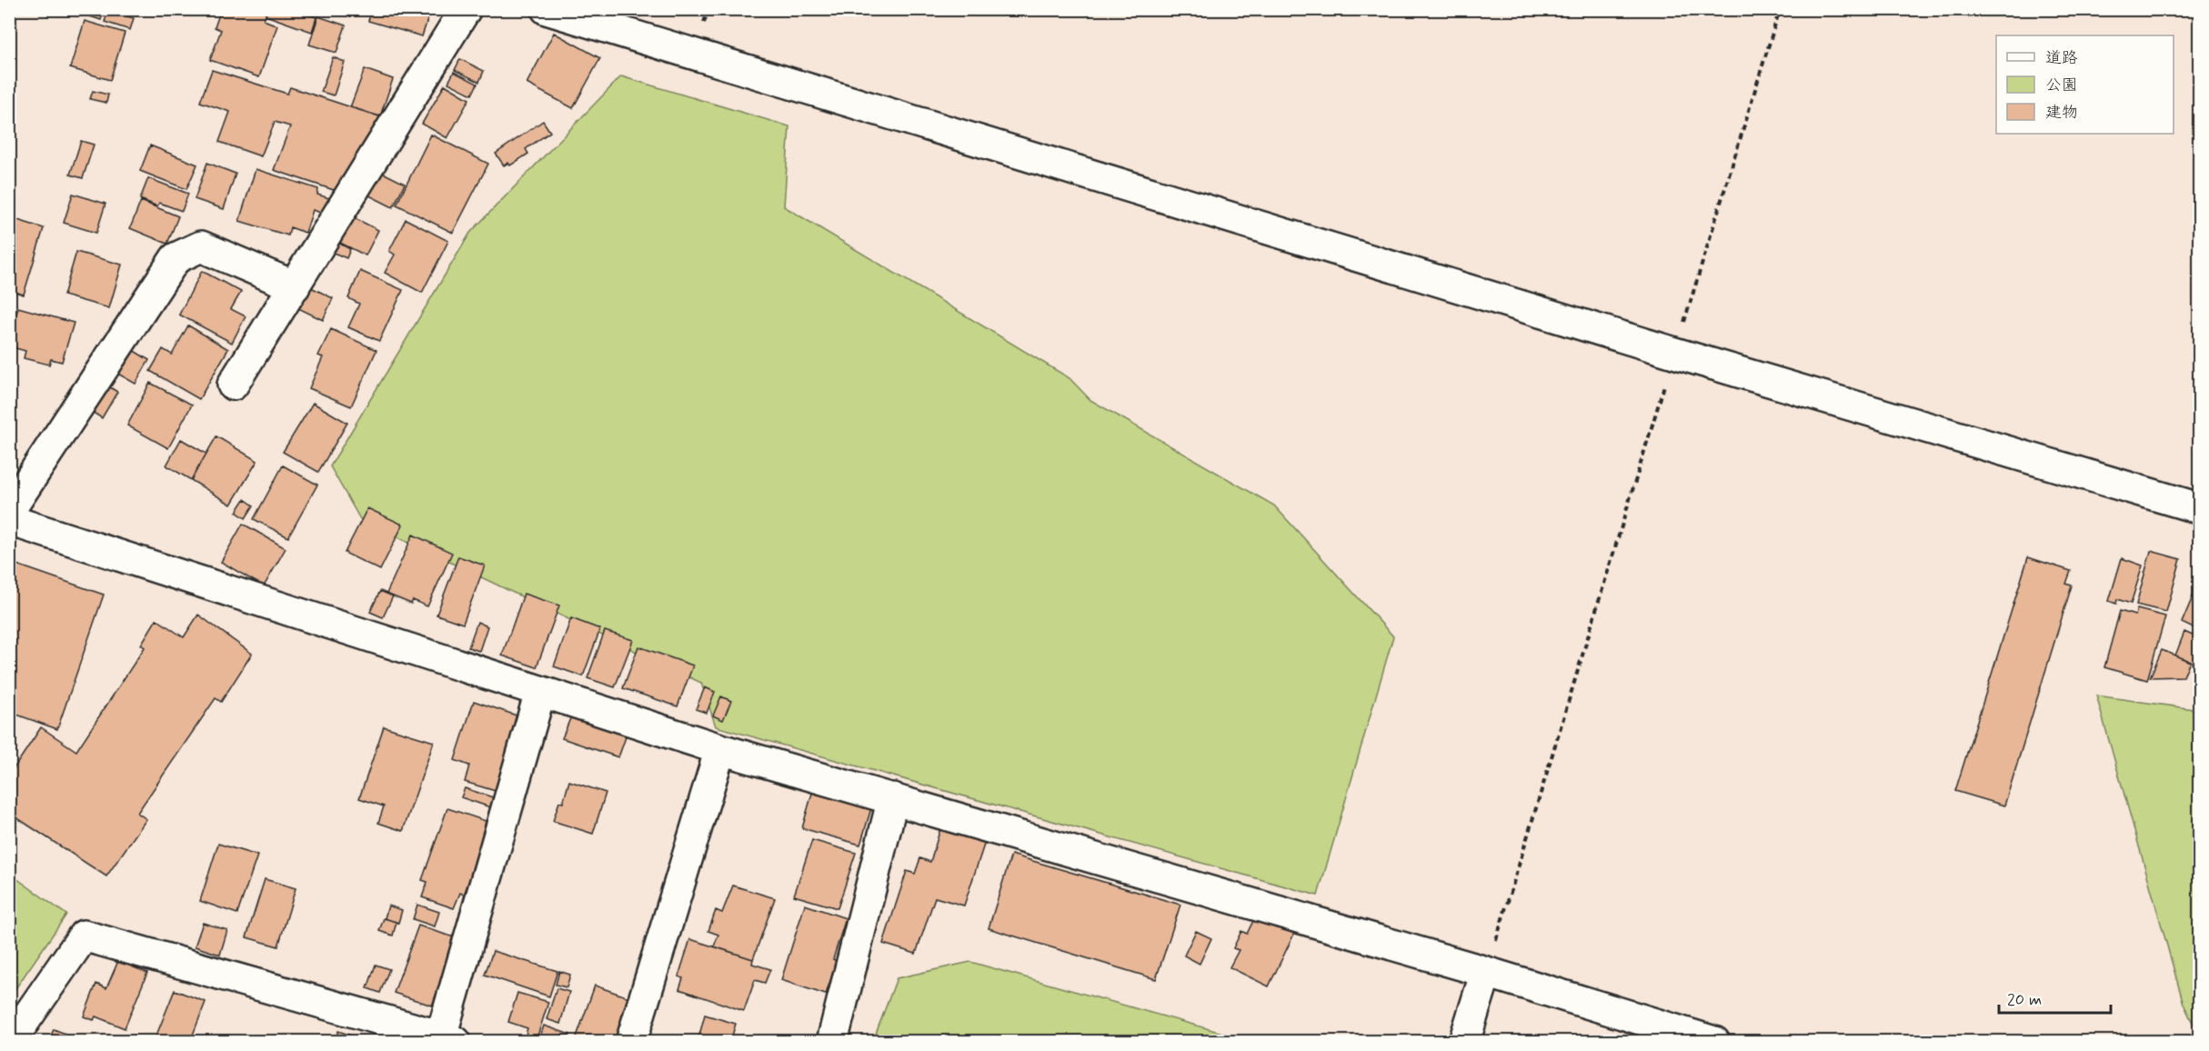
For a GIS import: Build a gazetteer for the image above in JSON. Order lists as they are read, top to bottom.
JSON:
{
  "legend": ["道路", "公園", "建物"],
  "scale_bar": "20 m"
}
